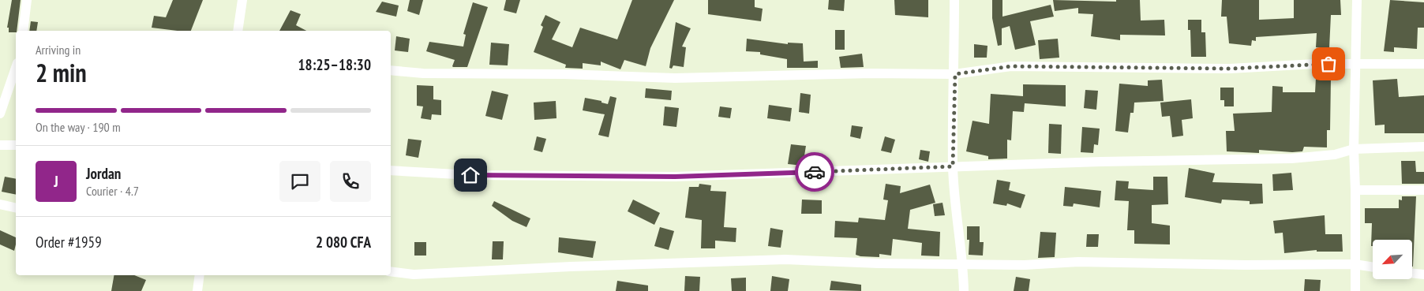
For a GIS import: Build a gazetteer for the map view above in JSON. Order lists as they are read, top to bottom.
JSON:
{
  "north": "bottom left",
  "page": {
    "heading": ["2 min", "Arriving in", "18:25–18:30"],
    "panel": [
      "Jordan",
      "Courier · 4.7",
      "Order #1959",
      "2 080 CFA"
    ],
    "bar": "On the way · 190 m",
    "round": "J"
  }
}
